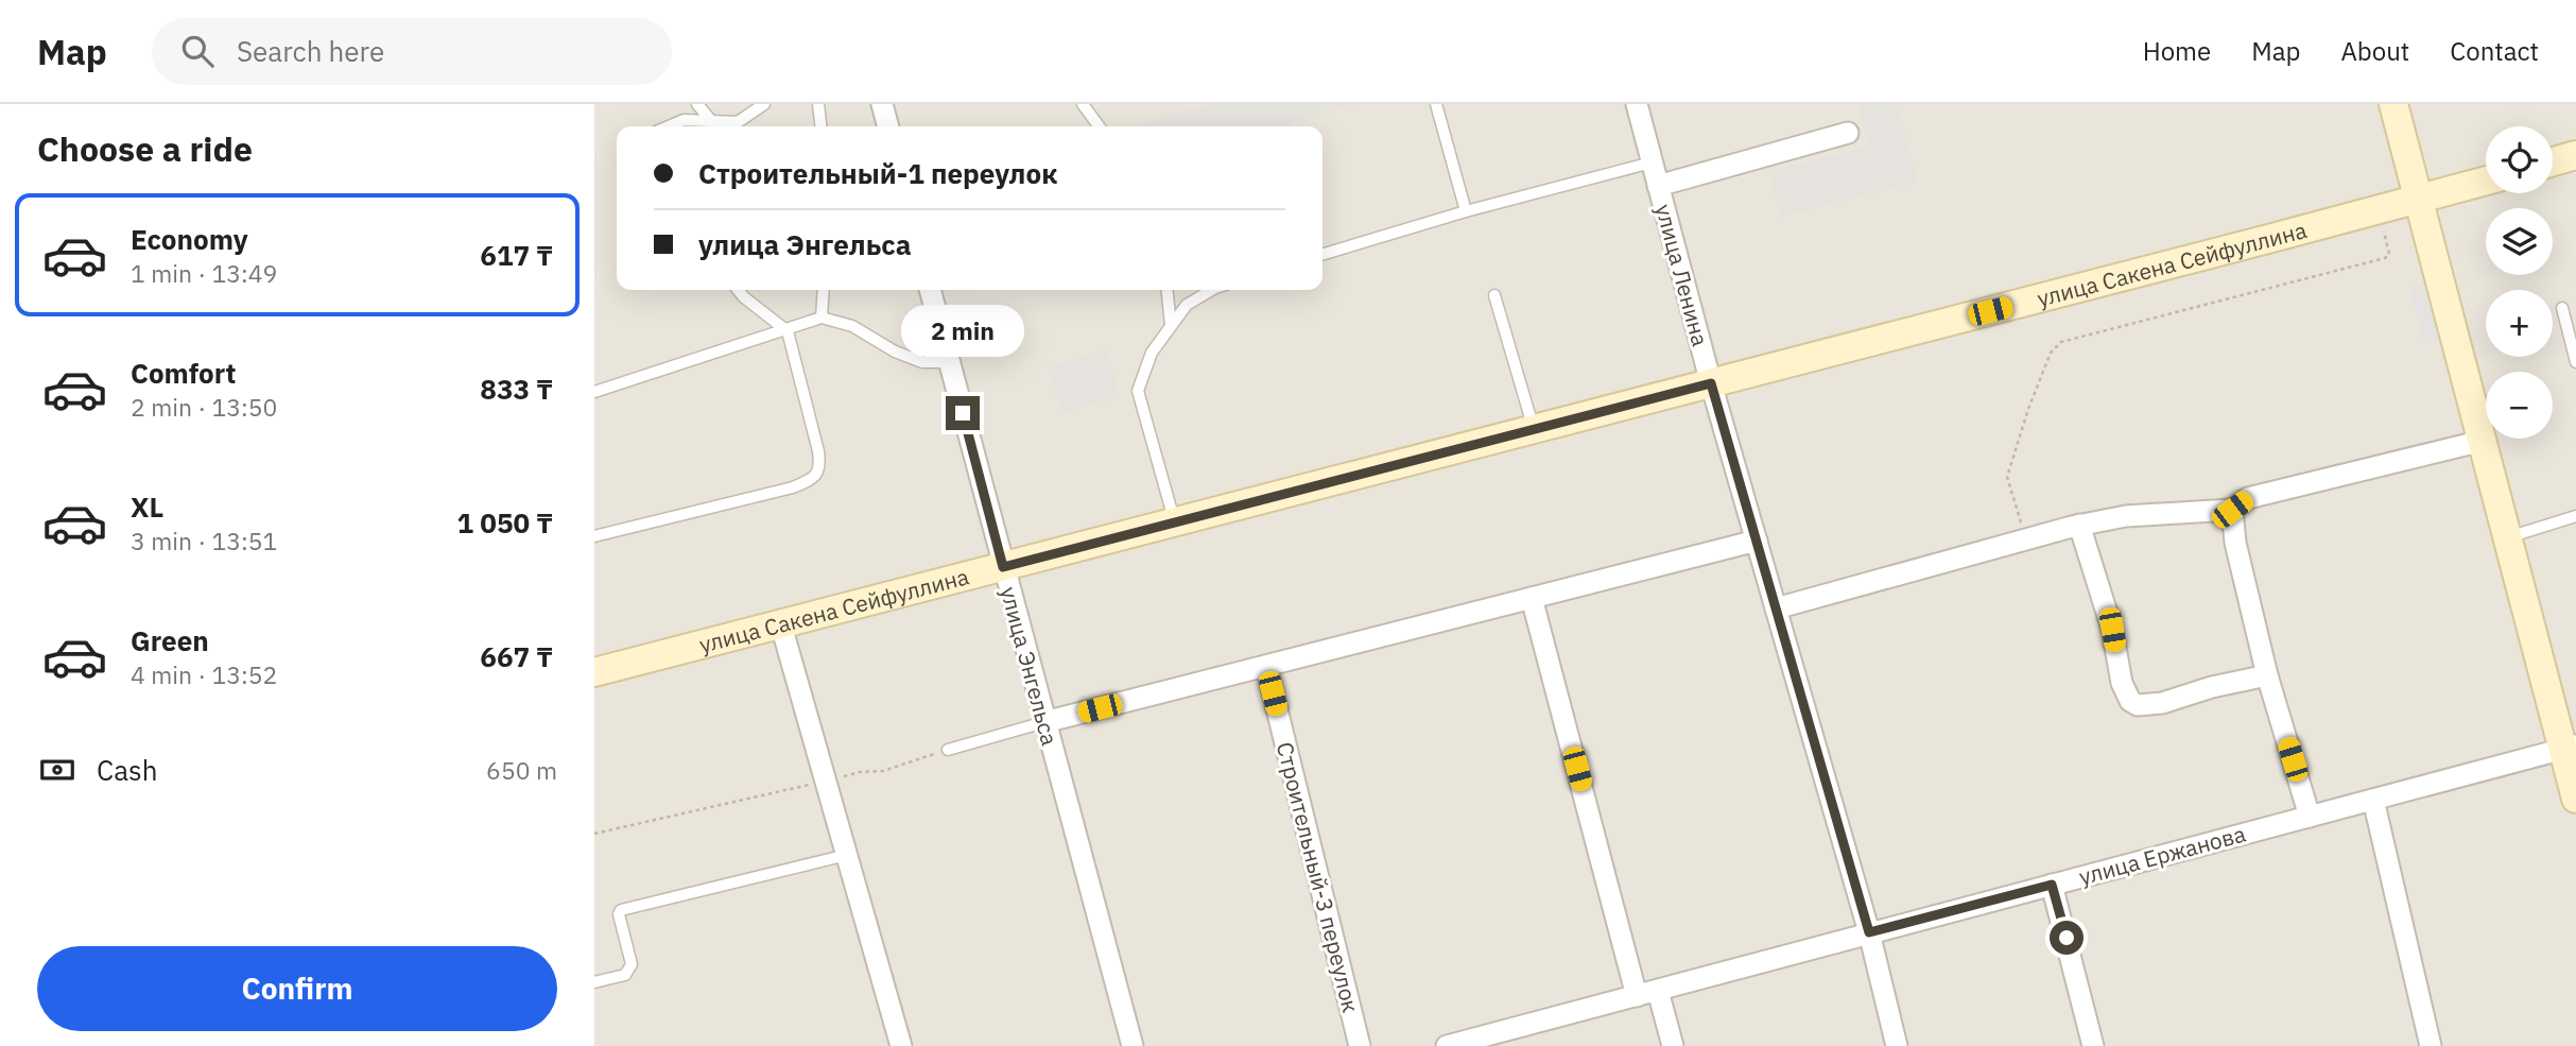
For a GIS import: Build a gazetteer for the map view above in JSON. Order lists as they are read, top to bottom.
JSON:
{
  "streets": {
    "street": [
      "улица Сакена Сейфуллина",
      "улица Ленина",
      "улица Энгельса",
      "улица Ержанова",
      "Строительный-3 переулок"
    ]
  },
  "crossings": [
    ["улица Сакена Сейфуллина", "улица Ленина"],
    ["улица Сакена Сейфуллина", "улица Энгельса"],
    ["улица Ленина", "улица Ержанова"]
  ],
  "page": {
    "header": "Map",
    "search": "Search here",
    "nav": [
      "Home",
      "Map",
      "About",
      "Contact"
    ],
    "heading": "Choose a ride",
    "map_buttons": ["+", "−"],
    "banner": ["Строительный-1 переулок", "улица Энгельса"],
    "list": [
      {
        "name": "Economy",
        "note": "1 min · 13:49",
        "value": "617 ₸"
      },
      {
        "name": "Comfort",
        "note": "2 min · 13:50",
        "value": "833 ₸"
      },
      {
        "name": "XL",
        "note": "3 min · 13:51",
        "value": "1 050 ₸"
      },
      {
        "name": "Green",
        "note": "4 min · 13:52",
        "value": "667 ₸"
      }
    ],
    "bubble": "2 min",
    "pay": ["Cash", "650 m"],
    "buttons": "Confirm"
  }
}
